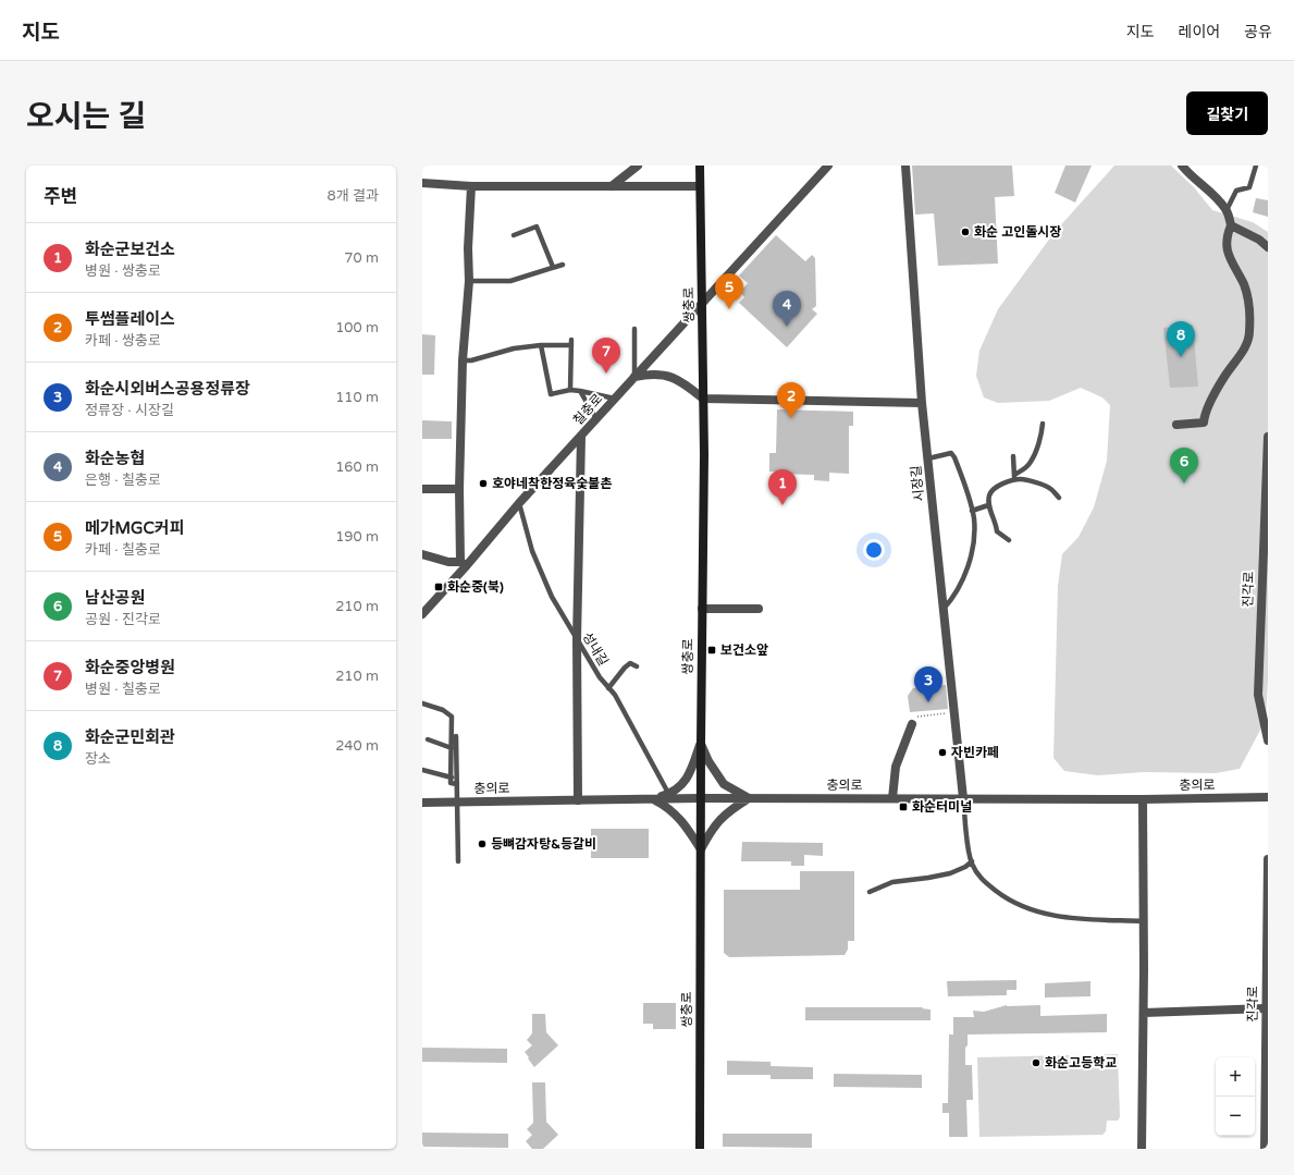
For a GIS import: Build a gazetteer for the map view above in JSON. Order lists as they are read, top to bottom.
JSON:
{
  "streets": {
    "main road": ["쌍충로"],
    "street": [
      "칠충로",
      "시장길",
      "진각로",
      "충의로"
    ],
    "lane": ["성내길"]
  },
  "crossings": [
    ["쌍충로", "칠충로"],
    ["쌍충로", "충의로"],
    ["칠충로", "성내길"],
    ["시장길", "충의로"],
    ["성내길", "충의로"]
  ],
  "places": {
    "other": [
      "화순 고인돌시장",
      "호야네착한정육숯불촌",
      "자빈카페",
      "등뼈감자탕&등갈비",
      "화순고등학교"
    ],
    "transit": ["화순중(북)", "보건소앞", "화순터미널"]
  },
  "page": {
    "header": "지도",
    "nav": ["지도", "레이어", "공유"],
    "title": "오시는 길",
    "buttons": "길찾기",
    "heading": ["주변", "8개 결과"],
    "list": [
      {
        "mark": "1",
        "name": "화순군보건소",
        "note": "병원 · 쌍충로",
        "value": "70 m"
      },
      {
        "mark": "2",
        "name": "투썸플레이스",
        "note": "카페 · 쌍충로",
        "value": "100 m"
      },
      {
        "mark": "3",
        "name": "화순시외버스공용정류장",
        "note": "정류장 · 시장길",
        "value": "110 m"
      },
      {
        "mark": "4",
        "name": "화순농협",
        "note": "은행 · 칠충로",
        "value": "160 m"
      },
      {
        "mark": "5",
        "name": "메가MGC커피",
        "note": "카페 · 칠충로",
        "value": "190 m"
      },
      {
        "mark": "6",
        "name": "남산공원",
        "note": "공원 · 진각로",
        "value": "210 m"
      },
      {
        "mark": "7",
        "name": "화순중앙병원",
        "note": "병원 · 칠충로",
        "value": "210 m"
      },
      {
        "mark": "8",
        "name": "화순군민회관",
        "note": "장소",
        "value": "240 m"
      }
    ],
    "pins": [
      "5",
      "4",
      "8",
      "7",
      "2",
      "6",
      "1",
      "3"
    ],
    "map_buttons": ["+", "−"]
  }
}
